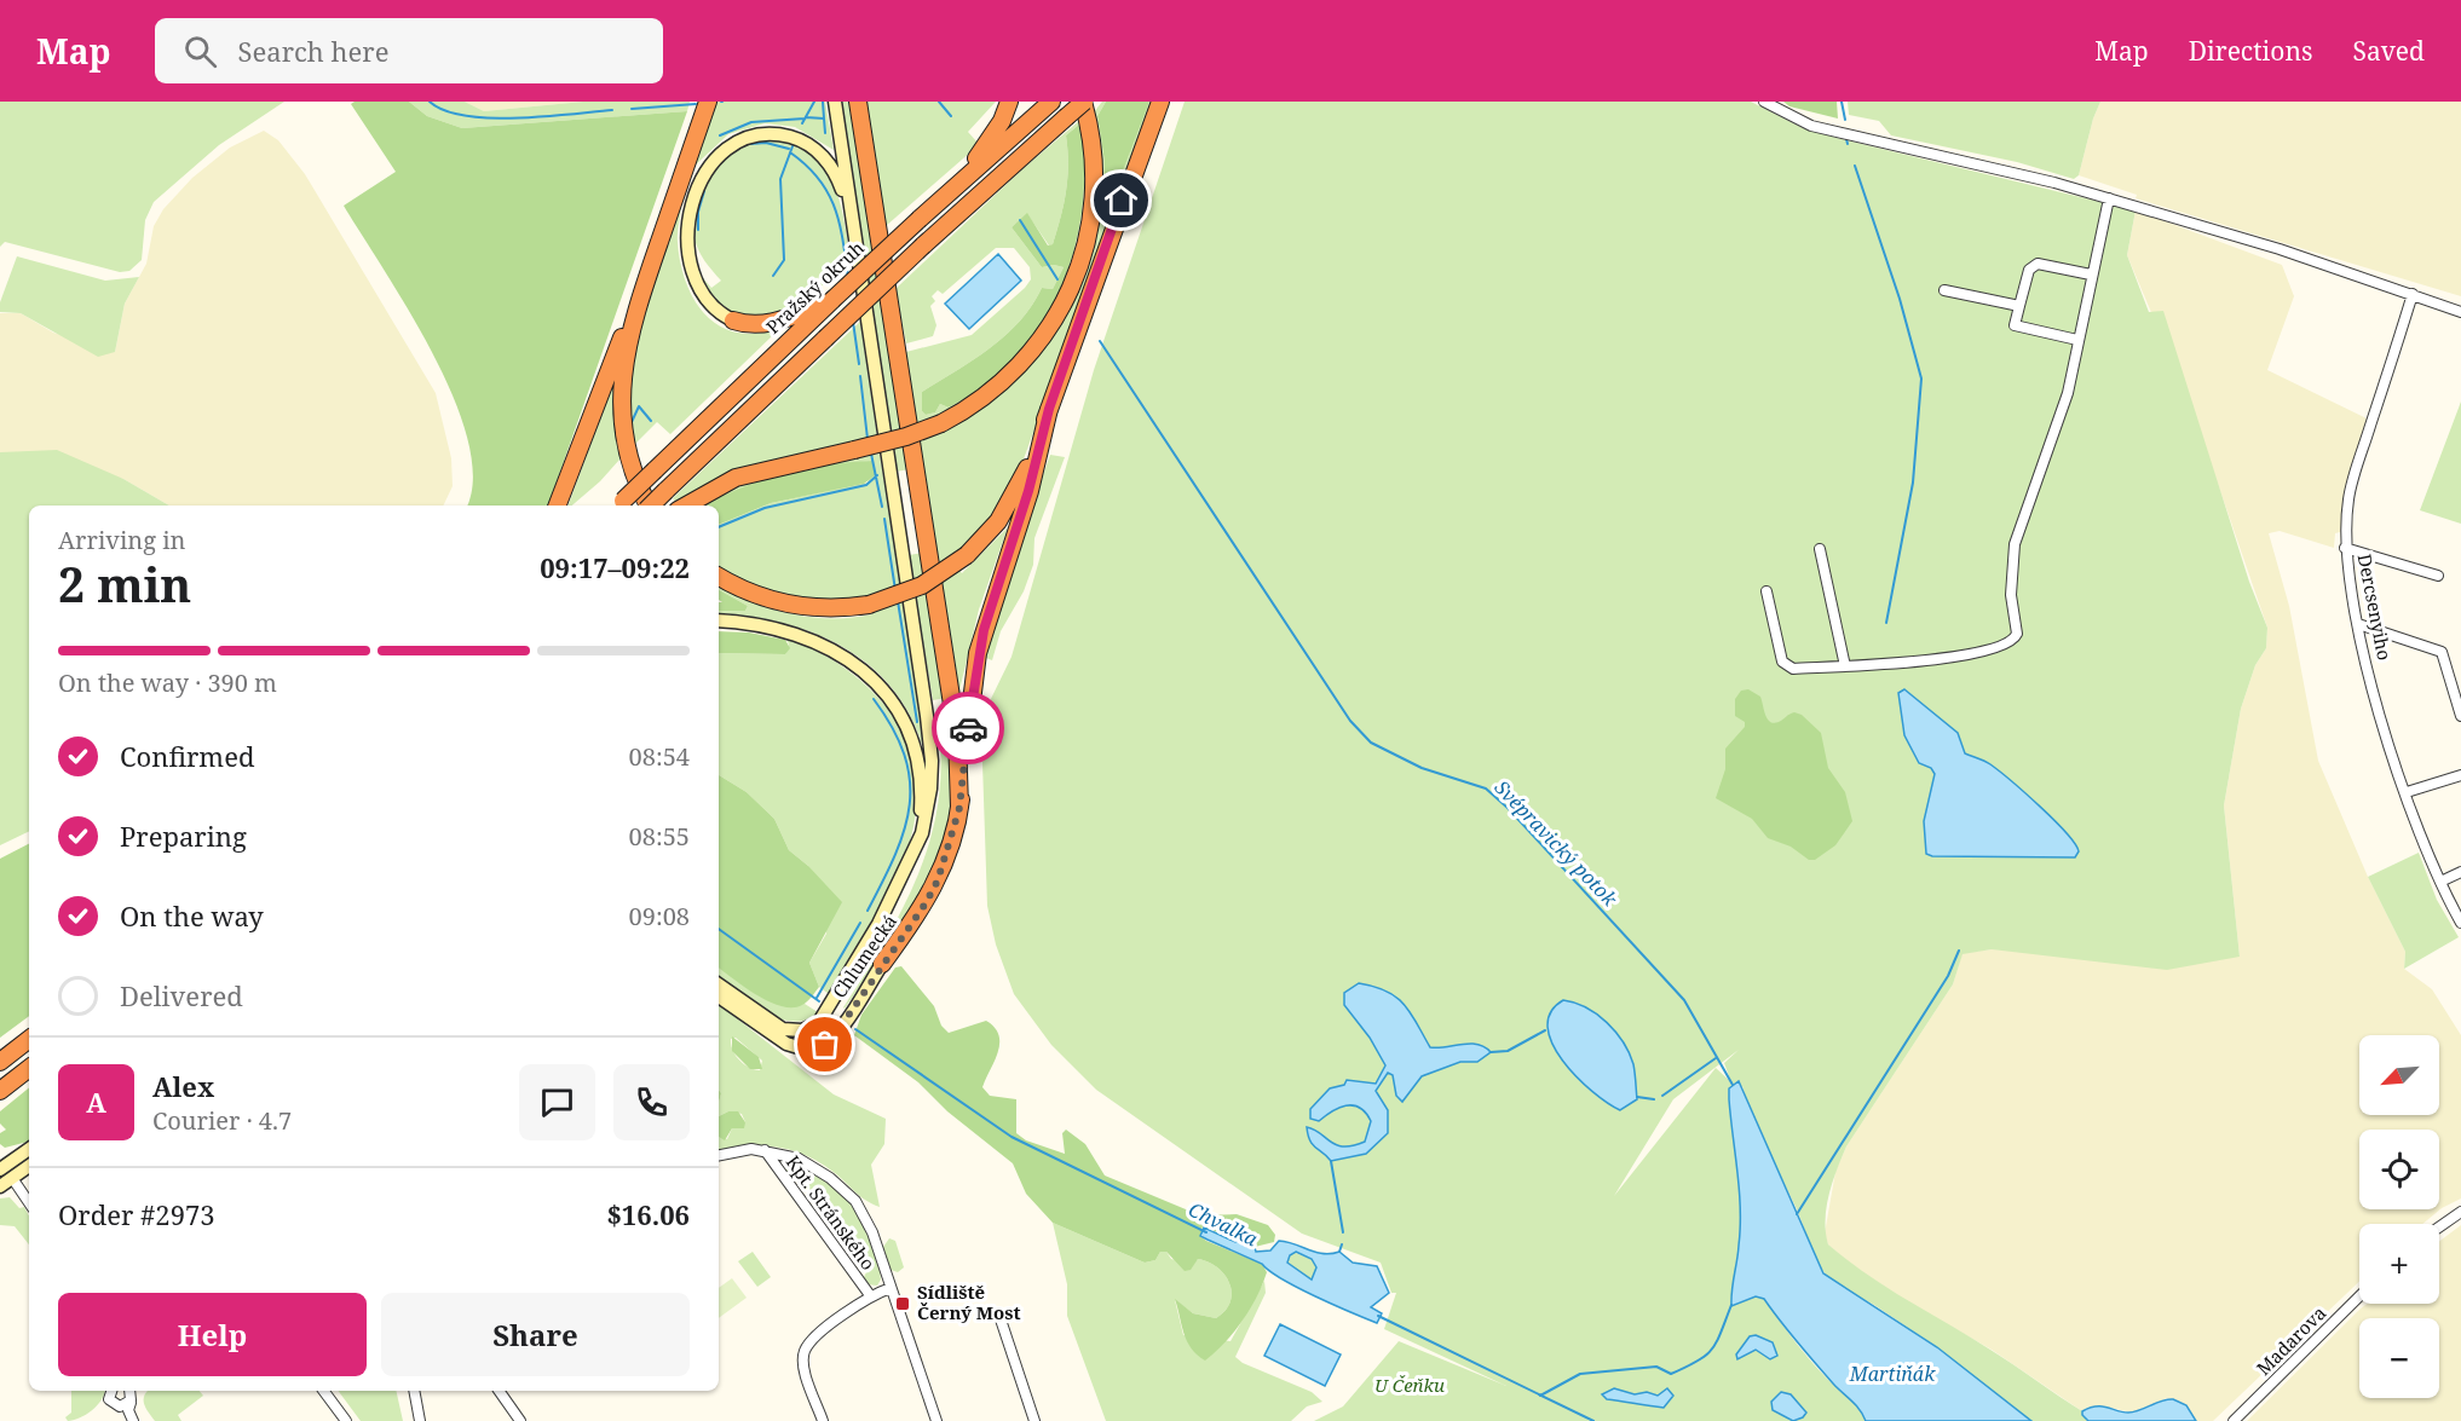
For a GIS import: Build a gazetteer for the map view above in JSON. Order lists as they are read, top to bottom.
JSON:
{
  "streets": {
    "highway": ["Pražský okruh", "Chlumecká"],
    "street": ["Dercsenyiho", "Kpt. Stránského", "Madarova"]
  },
  "water": ["Svépravický potok", "Chvalka", "Martiňák"],
  "parks": ["U Čeňku"],
  "places": {
    "transit": ["Sídliště Černý Most"]
  },
  "north": "bottom left",
  "page": {
    "header": "Map",
    "search": "Search here",
    "nav": ["Map", "Directions", "Saved"],
    "heading": ["2 min", "Arriving in", "09:17–09:22"],
    "panel": [
      "Alex",
      "Courier · 4.7",
      "Order #2973",
      "$16.06"
    ],
    "bar": "On the way · 390 m",
    "list": [
      ["Confirmed", "08:54"],
      ["Preparing", "08:55"],
      ["On the way", "09:08"],
      "Delivered"
    ],
    "map_buttons": ["+", "−"],
    "round": "A",
    "buttons": ["Help", "Share"]
  }
}
